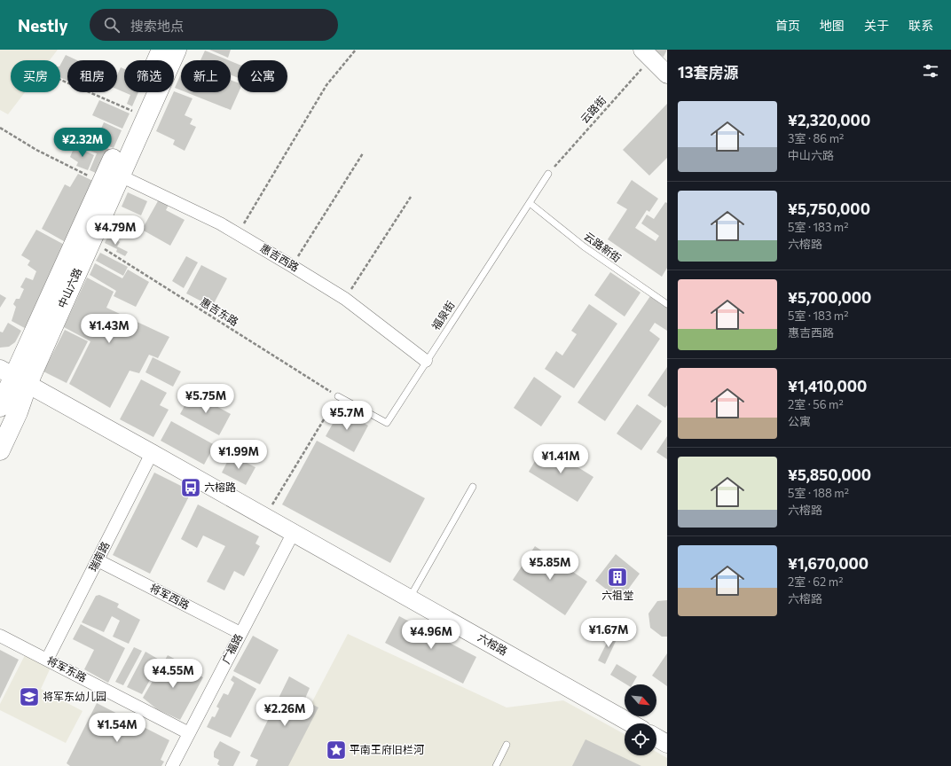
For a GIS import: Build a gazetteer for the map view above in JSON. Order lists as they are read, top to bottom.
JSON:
{
  "streets": {
    "main road": ["中山六路"],
    "street": [
      "惠吉西路",
      "瑞南路",
      "将军西路",
      "六榕路",
      "广福路",
      "将军东路"
    ],
    "lane": ["云路新街", "福泉街"],
    "path": ["云路街", "惠吉东路"]
  },
  "crossings": [
    ["云路街", "福泉街"],
    ["云路新街", "福泉街"],
    ["惠吉西路", "中山六路"],
    ["惠吉西路", "福泉街"],
    ["中山六路", "惠吉东路"],
    ["中山六路", "六榕路"],
    ["惠吉东路", "福泉街"],
    ["瑞南路", "将军西路"],
    ["瑞南路", "六榕路"],
    ["瑞南路", "将军东路"],
    ["将军西路", "广福路"],
    ["六榕路", "广福路"],
    ["广福路", "将军东路"]
  ],
  "places": {
    "bus stop": ["六榕路"],
    "building": ["六祖堂"],
    "school or university": ["将军东幼儿园"],
    "place": ["平南王府旧栏河"]
  },
  "north": "bottom right",
  "page": {
    "header": "Nestly",
    "search": "搜索地点",
    "nav": [
      "首页",
      "地图",
      "关于",
      "联系"
    ],
    "heading": "13套房源",
    "chip": [
      "买房",
      "租房",
      "筛选",
      "新上",
      "公寓"
    ],
    "list": [
      {
        "name": "¥2,320,000",
        "note": "3室 · 86 m² · 中山六路"
      },
      {
        "name": "¥5,750,000",
        "note": "5室 · 183 m² · 六榕路"
      },
      {
        "name": "¥5,700,000",
        "note": "5室 · 183 m² · 惠吉西路"
      },
      {
        "name": "¥1,410,000",
        "note": "2室 · 56 m² · 公寓"
      },
      {
        "name": "¥5,850,000",
        "note": "5室 · 188 m² · 六榕路"
      },
      {
        "name": "¥1,670,000",
        "note": "2室 · 62 m² · 六榕路"
      }
    ],
    "price": [
      "¥2.32M",
      "¥4.79M",
      "¥1.43M",
      "¥5.75M",
      "¥5.7M",
      "¥1.99M",
      "¥1.41M",
      "¥5.85M",
      "¥1.67M",
      "¥4.96M",
      "¥4.55M",
      "¥2.26M",
      "¥1.54M"
    ]
  }
}
